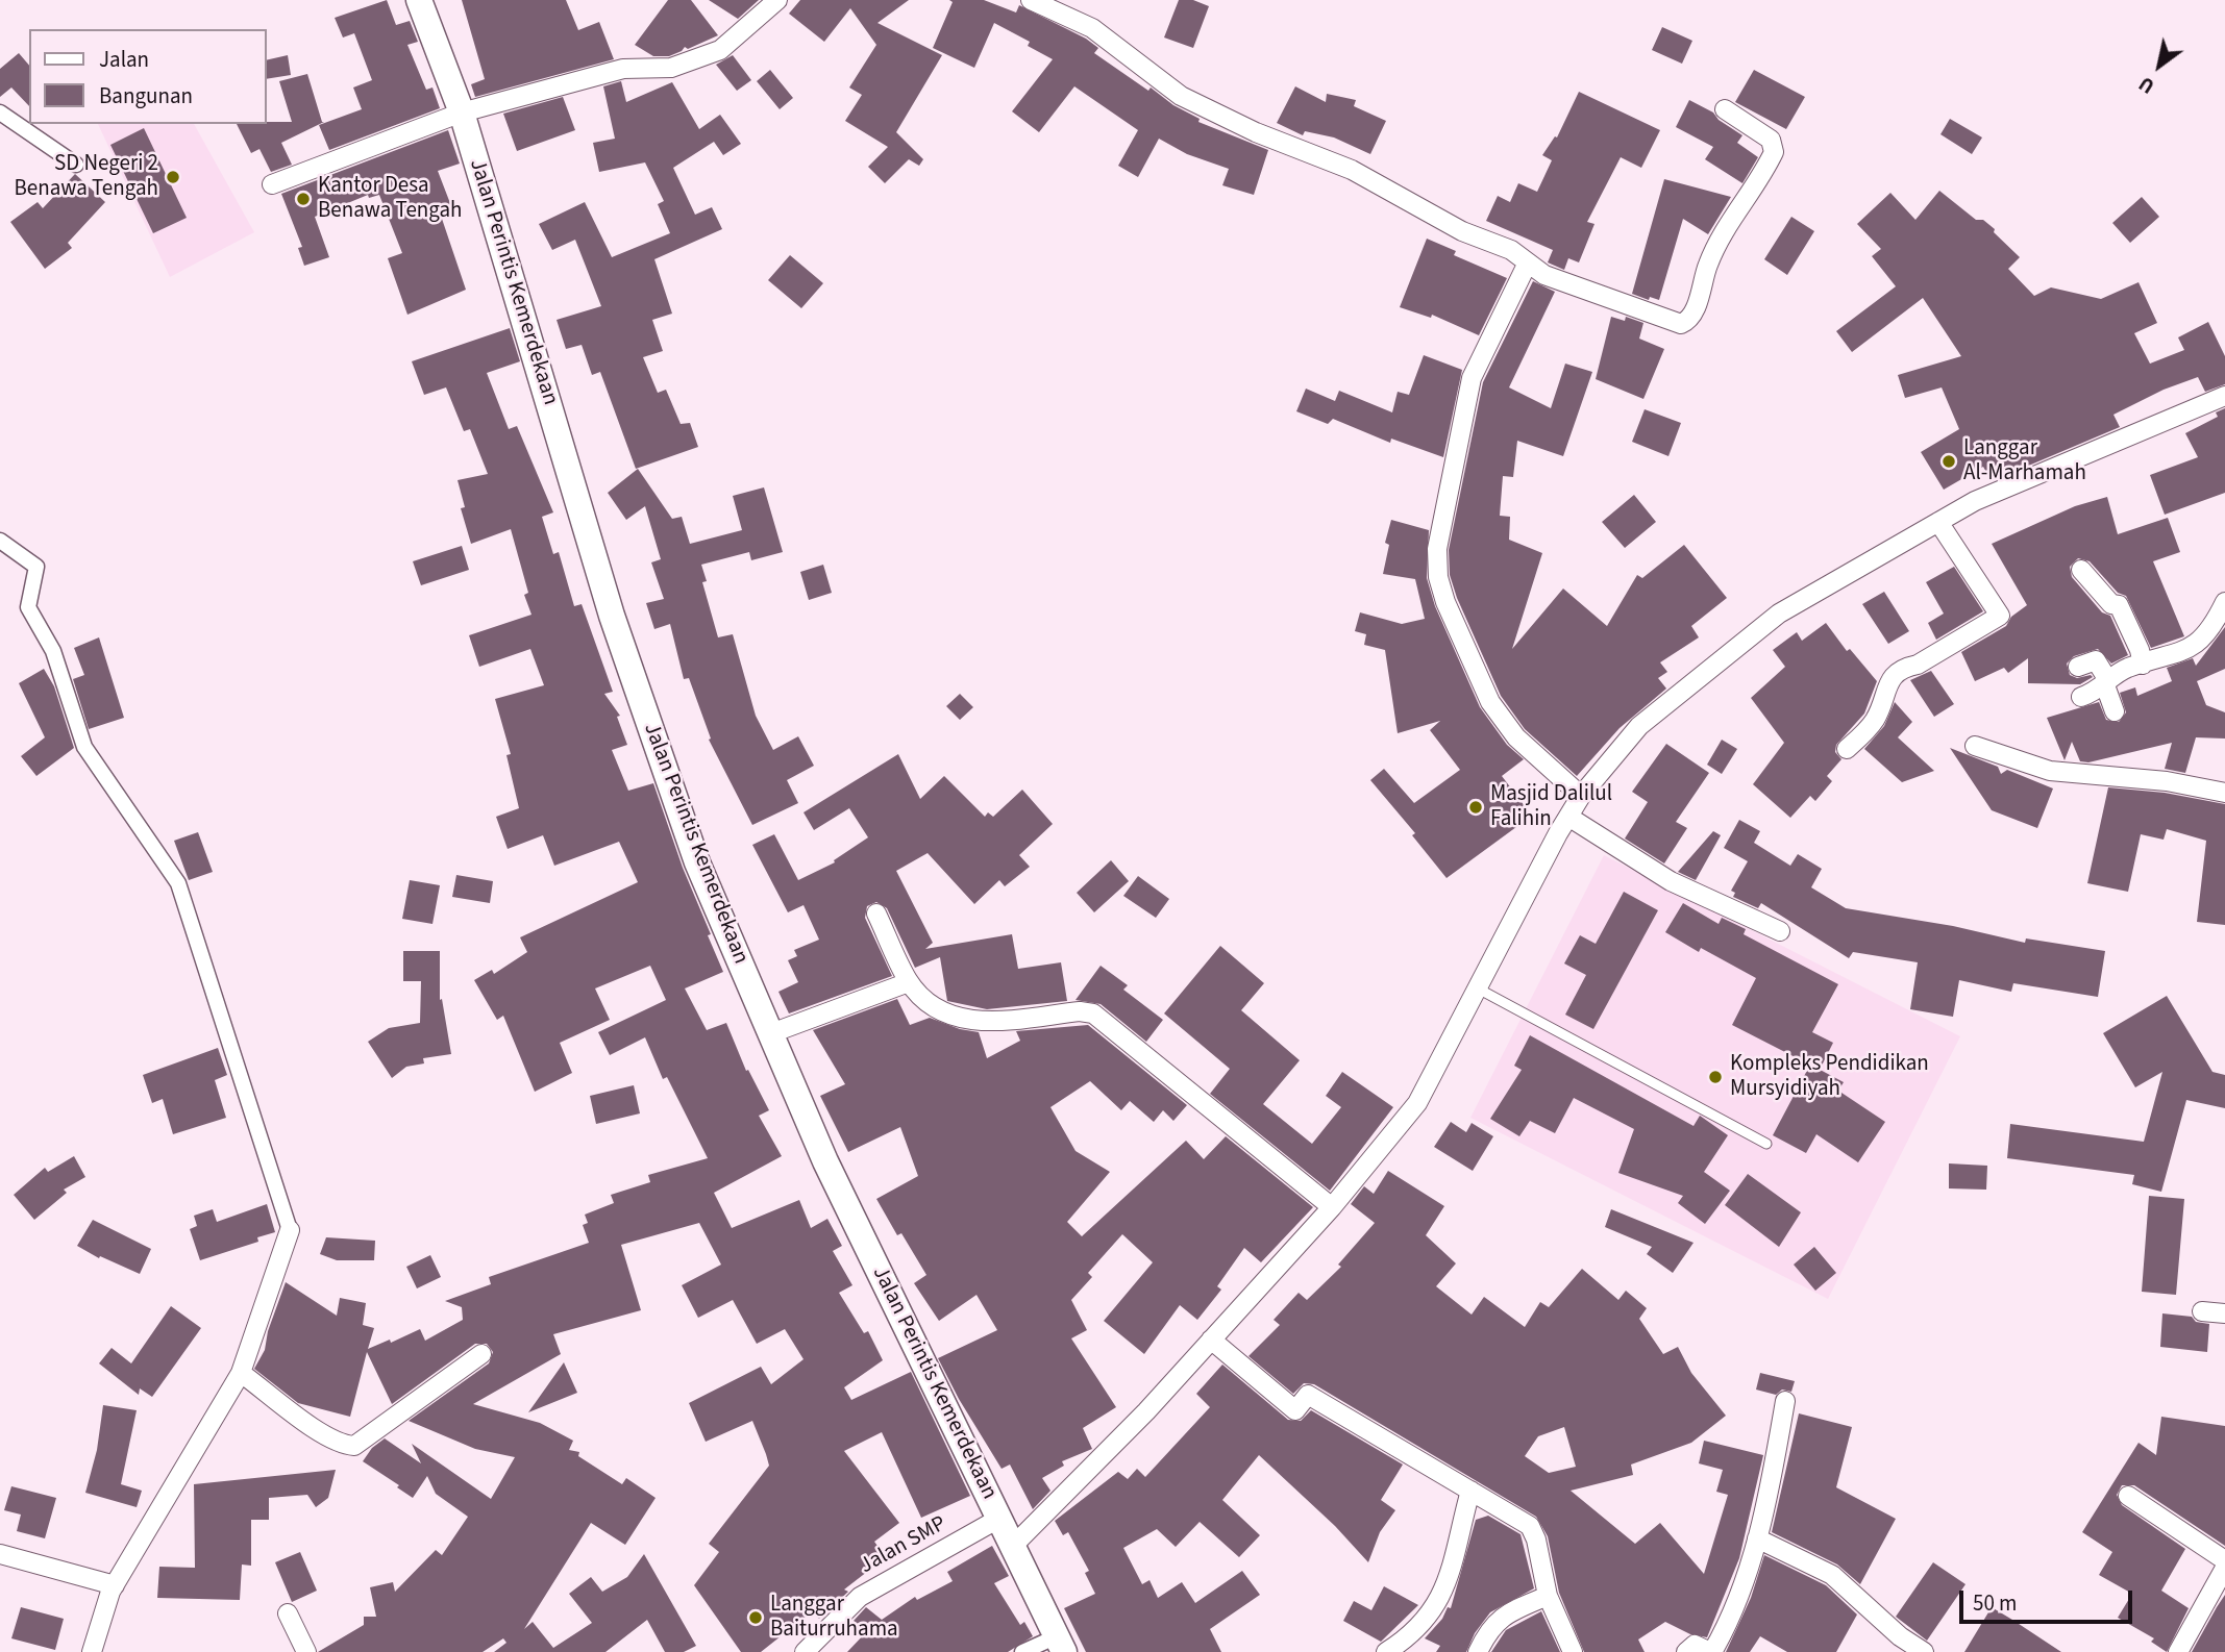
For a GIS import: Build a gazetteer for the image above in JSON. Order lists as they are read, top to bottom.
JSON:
{
  "streets": {
    "main road": ["Jalan Perintis Kemerdekaan"],
    "street": ["Jalan SMP"]
  },
  "crossings": [
    ["Jalan Perintis Kemerdekaan", "Jalan SMP"]
  ],
  "places": [
    "SD Negeri 2 Benawa Tengah",
    "Kantor Desa Benawa Tengah",
    "Langgar Al-Marhamah",
    "Masjid Dalilul Falihin",
    "Kompleks Pendidikan Mursyidiyah",
    "Langgar Baiturruhama"
  ],
  "legend": ["Jalan", "Bangunan"],
  "scale_bar": "50 m",
  "north": "bottom left"
}
